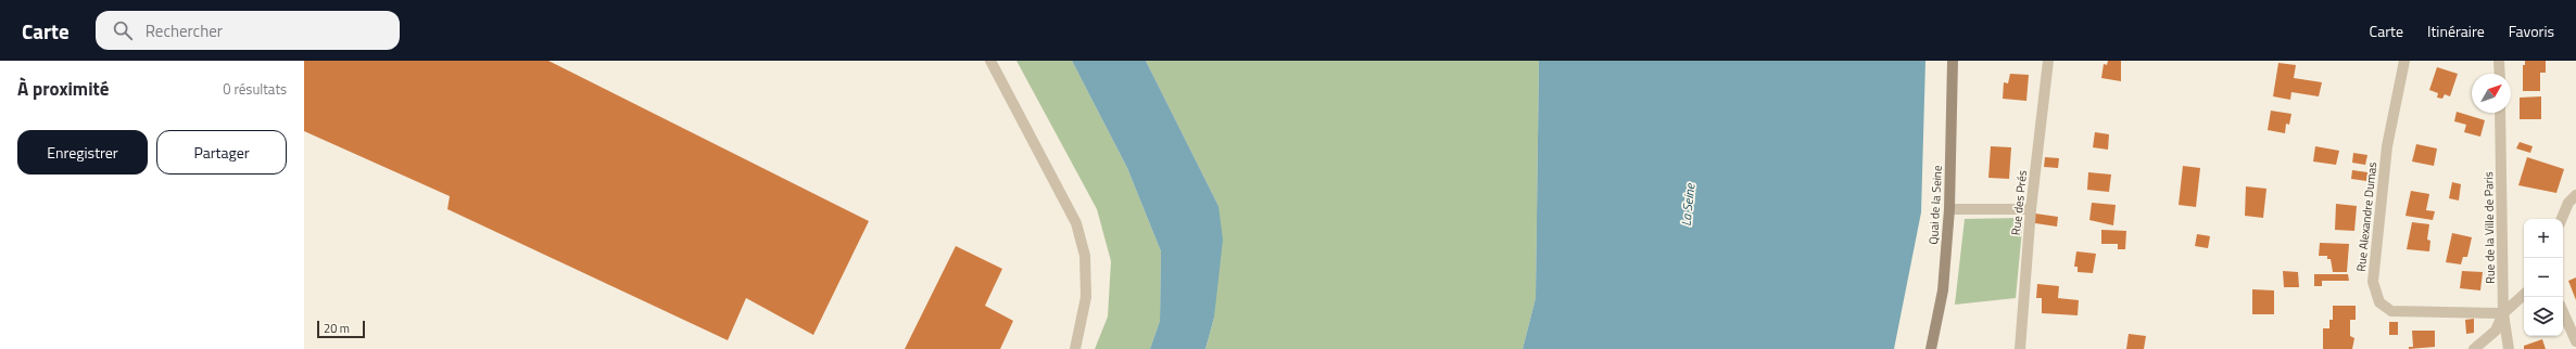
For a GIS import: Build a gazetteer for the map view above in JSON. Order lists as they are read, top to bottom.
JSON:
{
  "streets": {
    "street": [
      "Rue des Prés",
      "Quai de la Seine",
      "Rue Alexandre Dumas",
      "Rue de la Ville de Paris"
    ]
  },
  "crossings": [
    ["Rue Alexandre Dumas", "Rue de la Ville de Paris"]
  ],
  "water": ["La Seine"],
  "scale_bar": "20 m",
  "north": "top right",
  "page": {
    "header": "Carte",
    "search": "Rechercher",
    "nav": ["Carte", "Itinéraire", "Favoris"],
    "heading": ["À proximité", "0 résultats"],
    "buttons": ["Enregistrer", "Partager"],
    "map_buttons": ["+", "−"],
    "scale": "20 m"
  }
}
